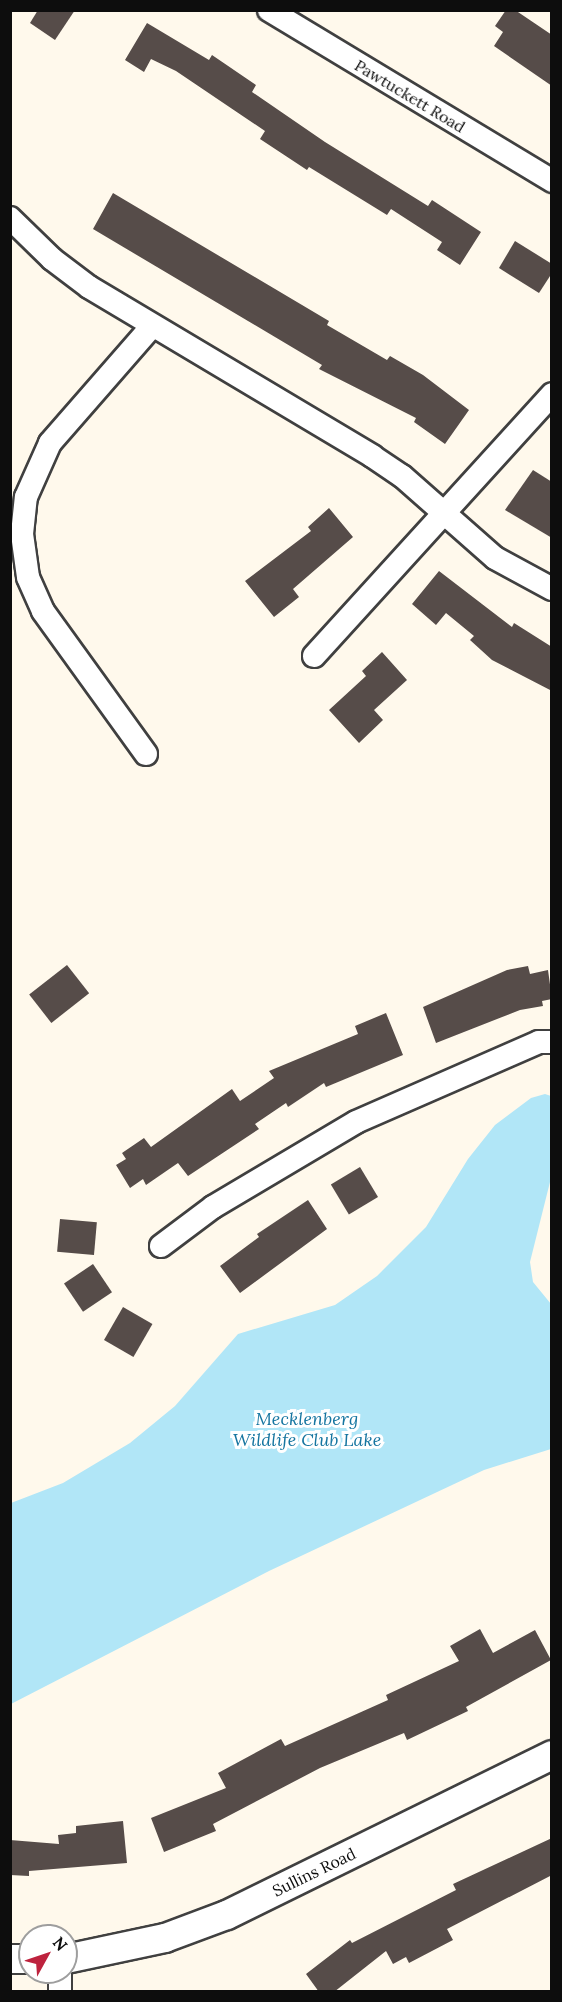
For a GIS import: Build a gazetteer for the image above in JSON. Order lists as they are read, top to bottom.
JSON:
{
  "streets": {
    "street": ["Pawtuckett Road", "Sullins Road"]
  },
  "water": ["Mecklenberg Wildlife Club Lake"],
  "north": "top right"
}
